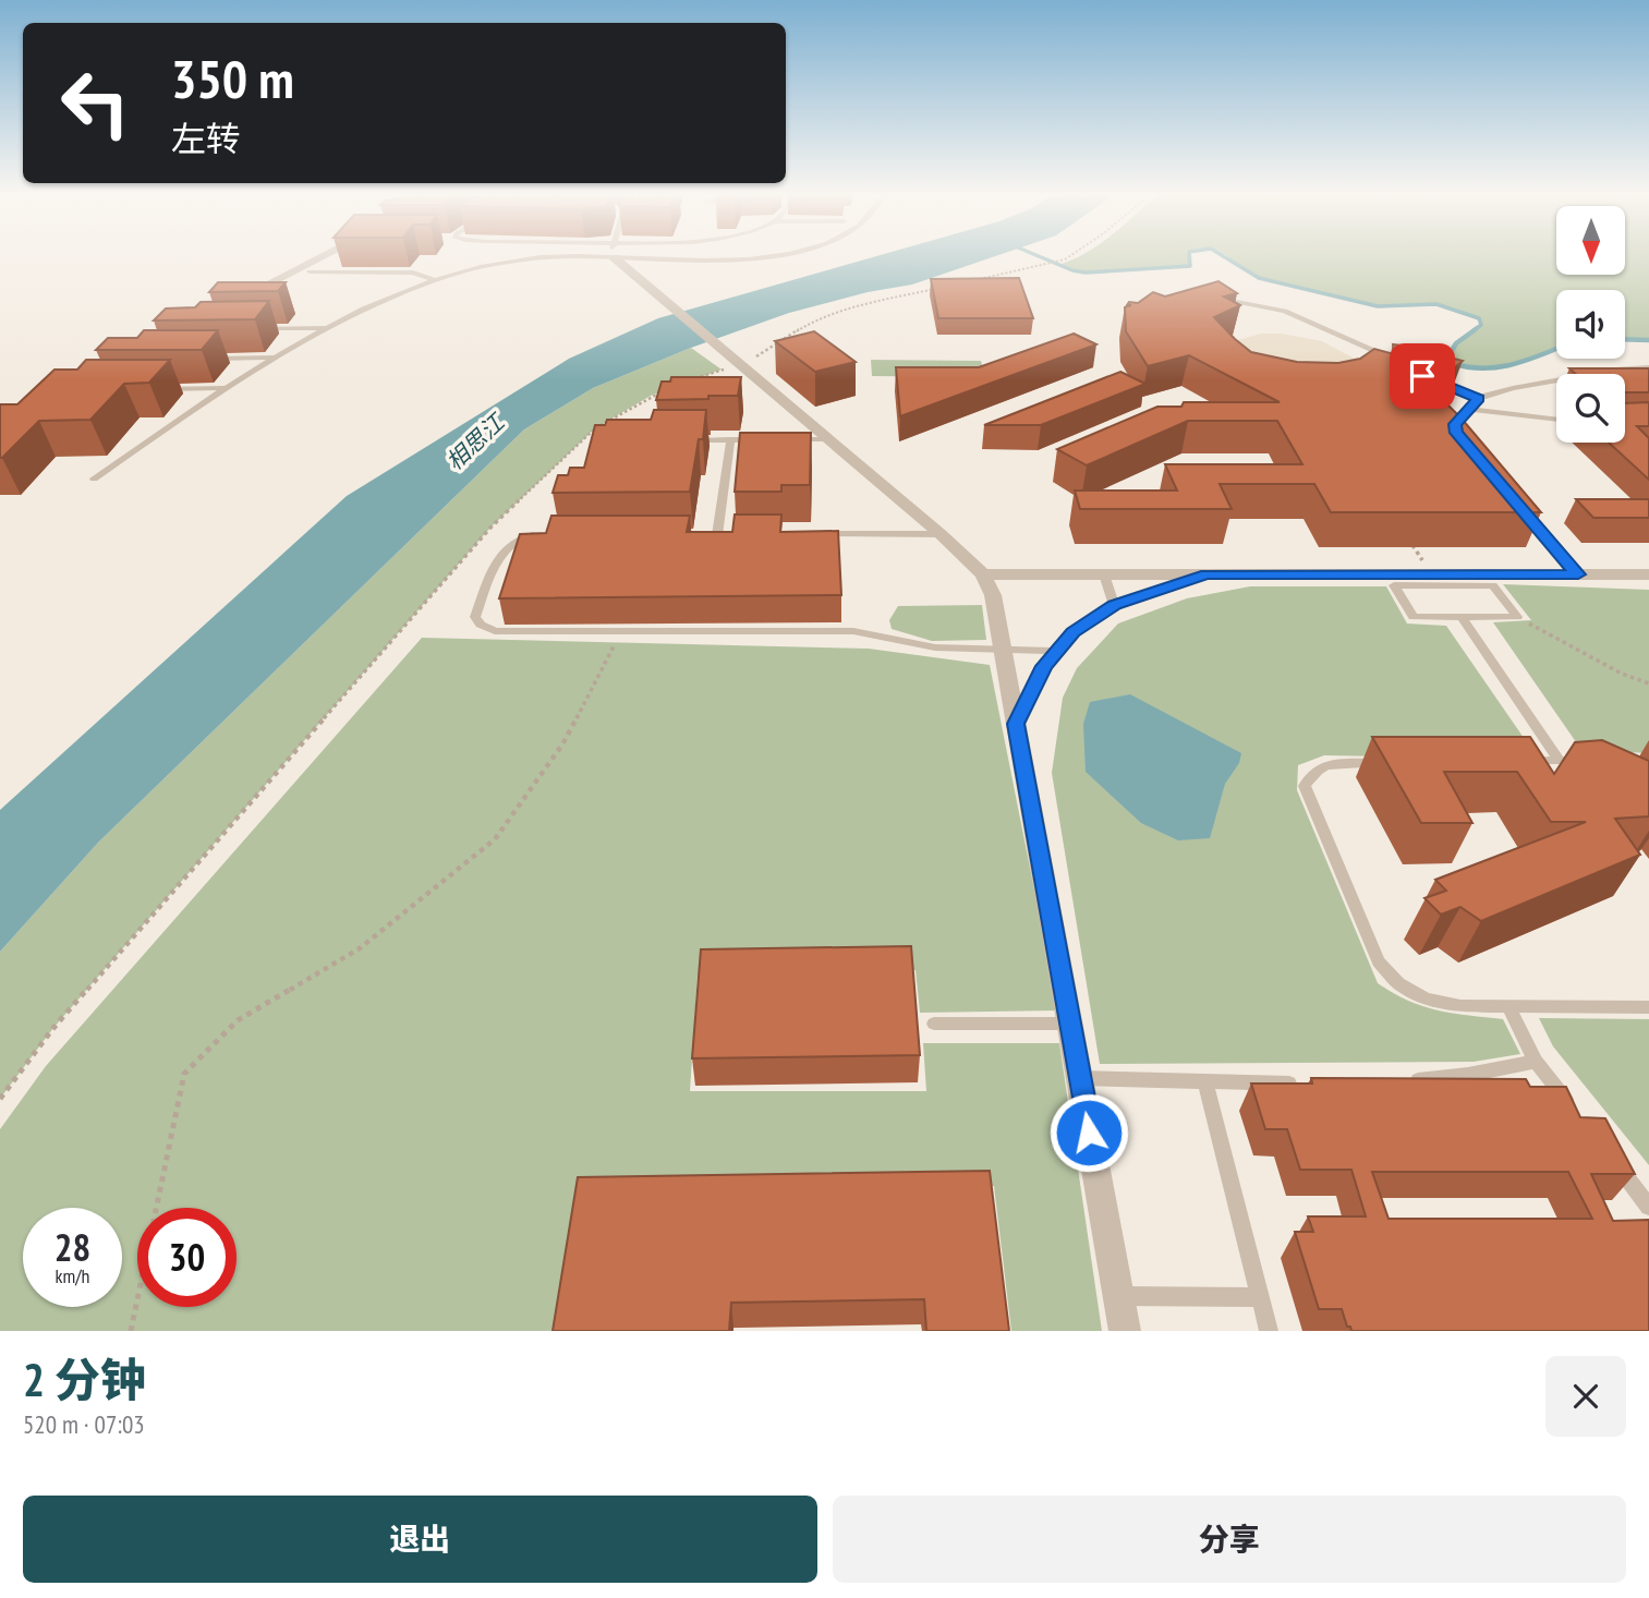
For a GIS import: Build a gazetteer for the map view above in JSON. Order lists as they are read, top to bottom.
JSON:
{
  "water": ["相思江"],
  "north": "bottom",
  "page": {
    "turn": ["350 m", "左转"],
    "speed": "28 km/h",
    "limit": "30",
    "heading": ["2 分钟", "520 m · 07:03"],
    "buttons": ["退出", "分享"]
  }
}
